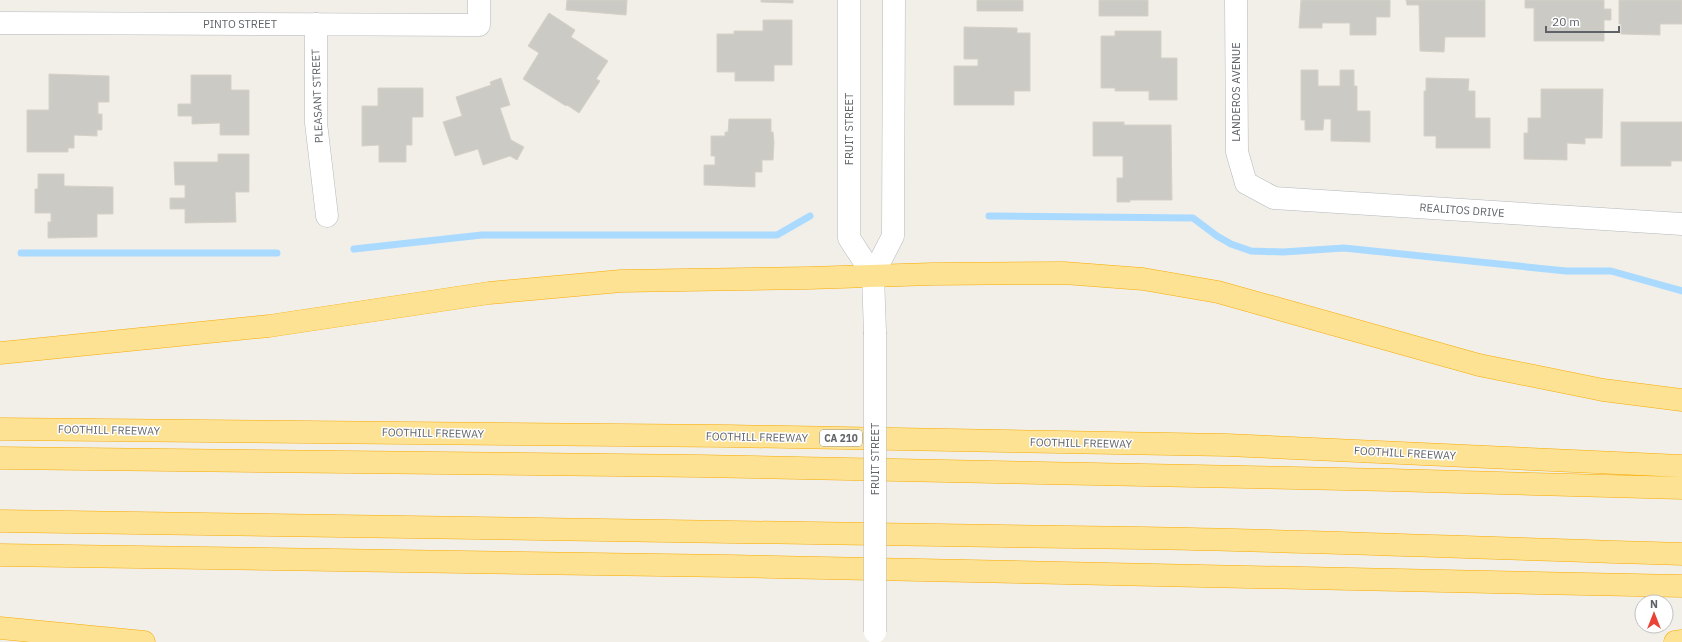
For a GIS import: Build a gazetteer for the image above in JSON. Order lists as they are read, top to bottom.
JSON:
{
  "streets": {
    "highway": ["FOOTHILL FREEWAY", "CA 210"],
    "street": [
      "PINTO STREET",
      "LANDEROS AVENUE",
      "PLEASANT STREET",
      "FRUIT STREET",
      "REALITOS DRIVE"
    ]
  },
  "crossings": [
    ["PINTO STREET", "PLEASANT STREET"],
    ["LANDEROS AVENUE", "REALITOS DRIVE"]
  ],
  "scale_bar": "20 m",
  "north": "top"
}
